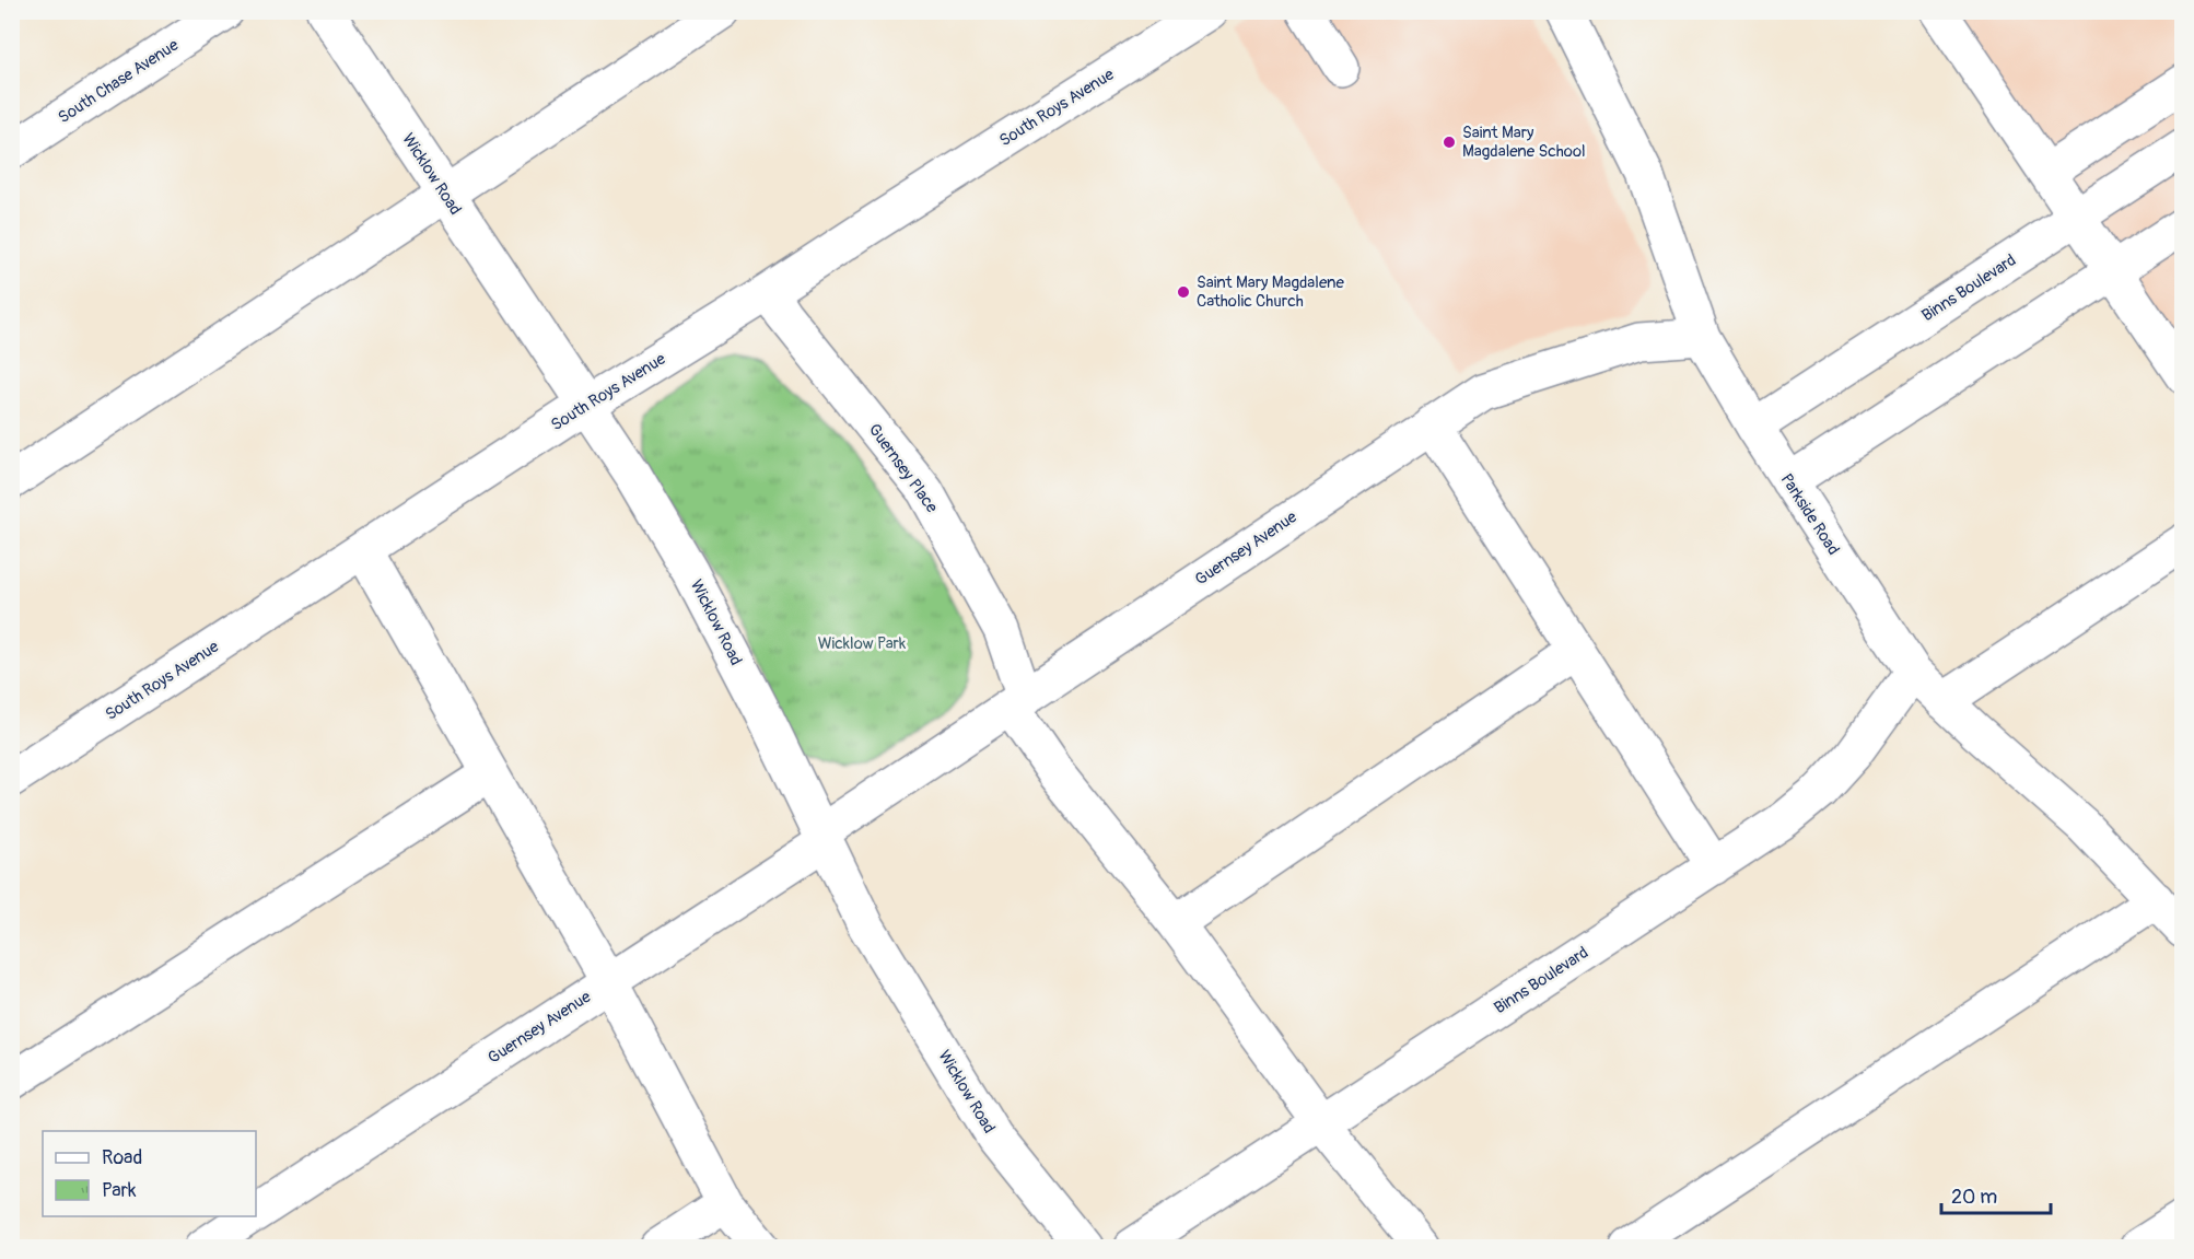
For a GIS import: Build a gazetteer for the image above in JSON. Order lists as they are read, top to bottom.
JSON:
{
  "streets": {
    "street": [
      "South Chase Avenue",
      "South Roys Avenue",
      "Wicklow Road",
      "Binns Boulevard",
      "Guernsey Place",
      "Parkside Road",
      "Guernsey Avenue"
    ]
  },
  "crossings": [
    ["South Roys Avenue", "Wicklow Road"],
    ["South Roys Avenue", "Guernsey Place"],
    ["Wicklow Road", "Guernsey Avenue"],
    ["Binns Boulevard", "Guernsey Place"],
    ["Binns Boulevard", "Parkside Road"],
    ["Guernsey Place", "Guernsey Avenue"],
    ["Parkside Road", "Guernsey Avenue"]
  ],
  "parks": ["Wicklow Park"],
  "places": ["Saint Mary Magdalene School", "Saint Mary Magdalene Catholic Church"],
  "legend": ["Road", "Park"],
  "scale_bar": "20 m"
}
